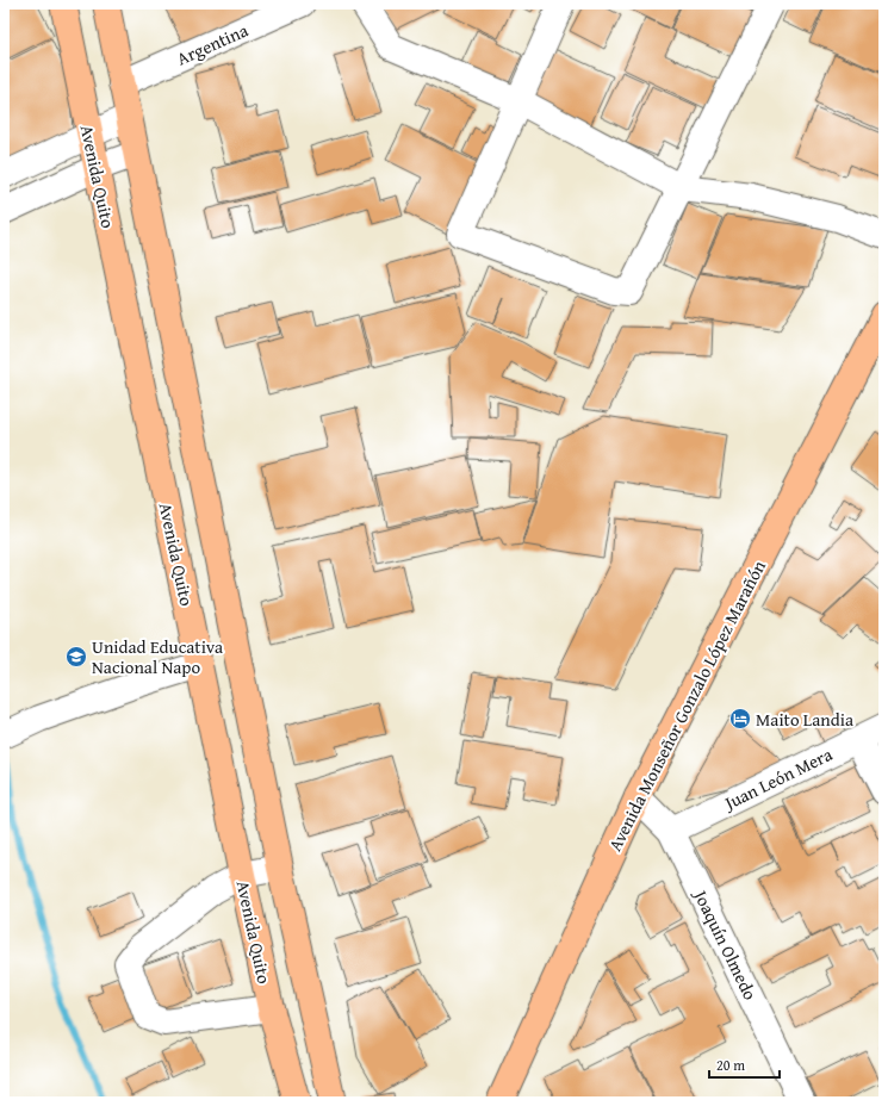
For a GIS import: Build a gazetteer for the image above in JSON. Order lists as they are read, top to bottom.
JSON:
{
  "streets": {
    "highway": ["Avenida Quito", "Avenida Monseñor Gonzalo López Marañón"],
    "street": ["Argentina", "Juan León Mera", "Joaquín Olmedo"]
  },
  "crossings": [
    ["Avenida Monseñor Gonzalo López Marañón", "Joaquín Olmedo"],
    ["Juan León Mera", "Joaquín Olmedo"]
  ],
  "places": {
    "school or university": ["Unidad Educativa Nacional Napo"],
    "hotel": ["Maito Landia"]
  },
  "scale_bar": "20 m"
}
